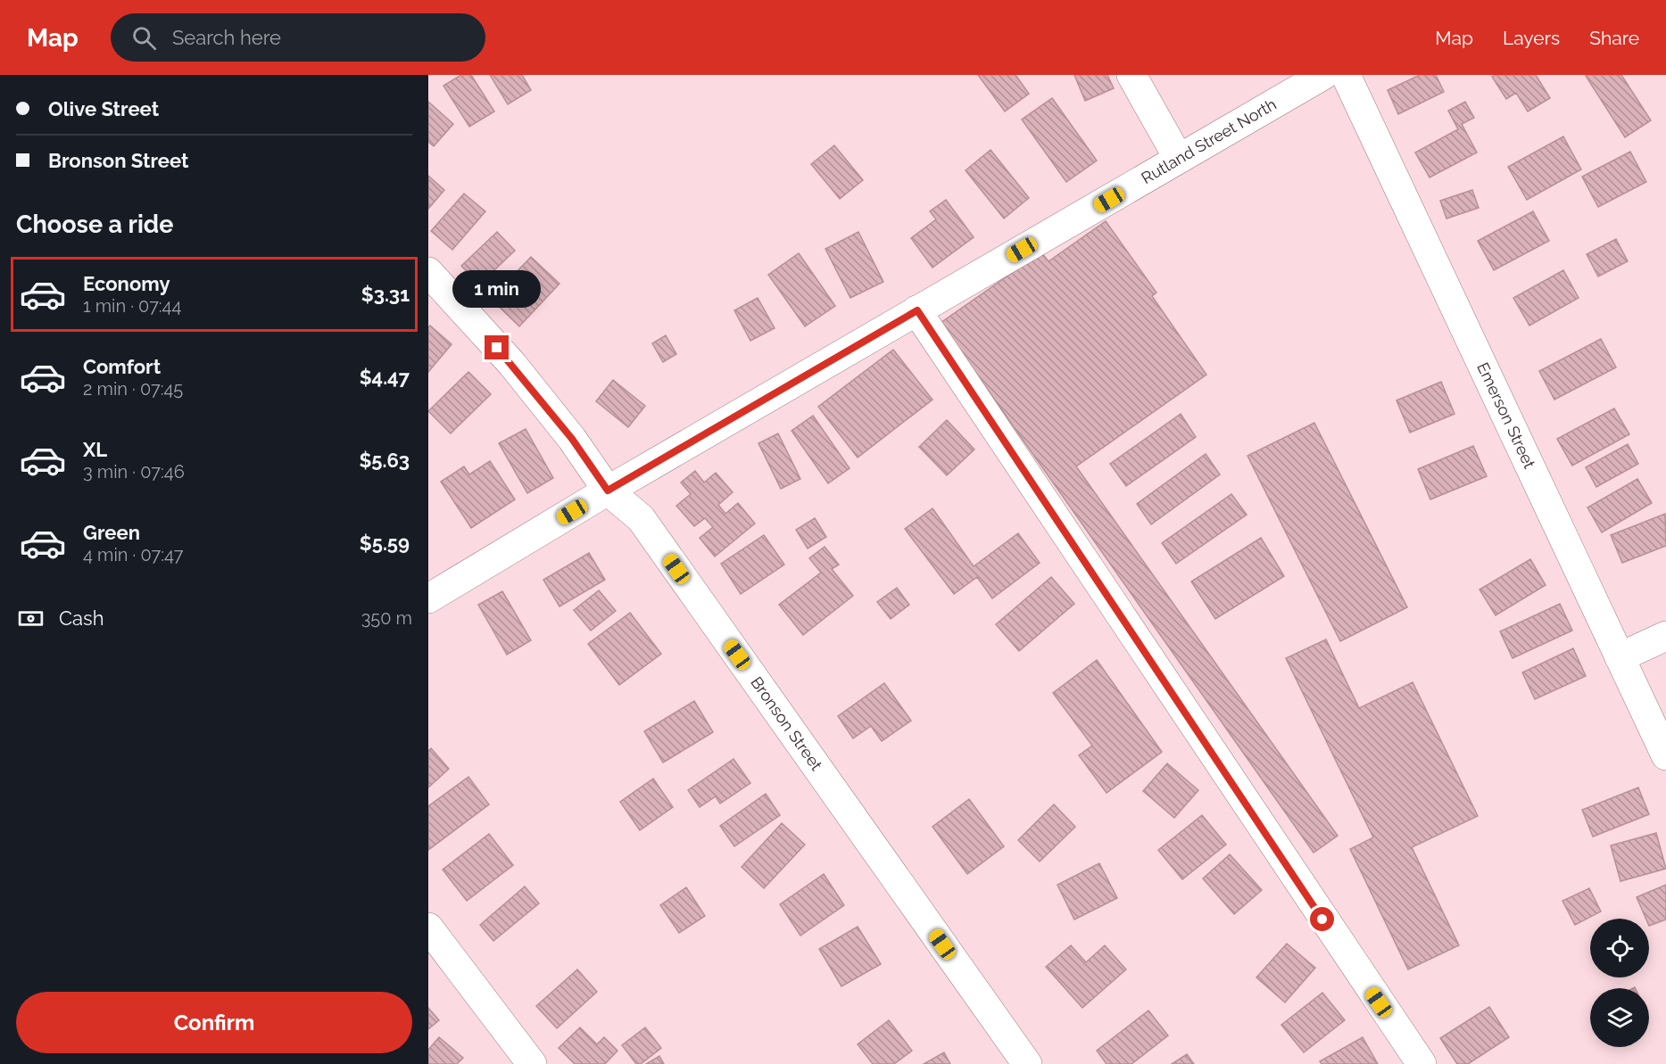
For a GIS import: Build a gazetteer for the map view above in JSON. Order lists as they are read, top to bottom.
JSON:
{
  "streets": {
    "street": ["Rutland Street North", "Emerson Street", "Bronson Street"]
  },
  "crossings": [
    ["Rutland Street North", "Bronson Street"]
  ],
  "page": {
    "header": "Map",
    "search": "Search here",
    "nav": ["Map", "Layers", "Share"],
    "banner": ["Olive Street", "Bronson Street"],
    "heading": "Choose a ride",
    "list": [
      {
        "name": "Economy",
        "note": "1 min · 07:44",
        "value": "$3.31"
      },
      {
        "name": "Comfort",
        "note": "2 min · 07:45",
        "value": "$4.47"
      },
      {
        "name": "XL",
        "note": "3 min · 07:46",
        "value": "$5.63"
      },
      {
        "name": "Green",
        "note": "4 min · 07:47",
        "value": "$5.59"
      }
    ],
    "bubble": "1 min",
    "pay": ["Cash", "350 m"],
    "buttons": "Confirm"
  }
}
